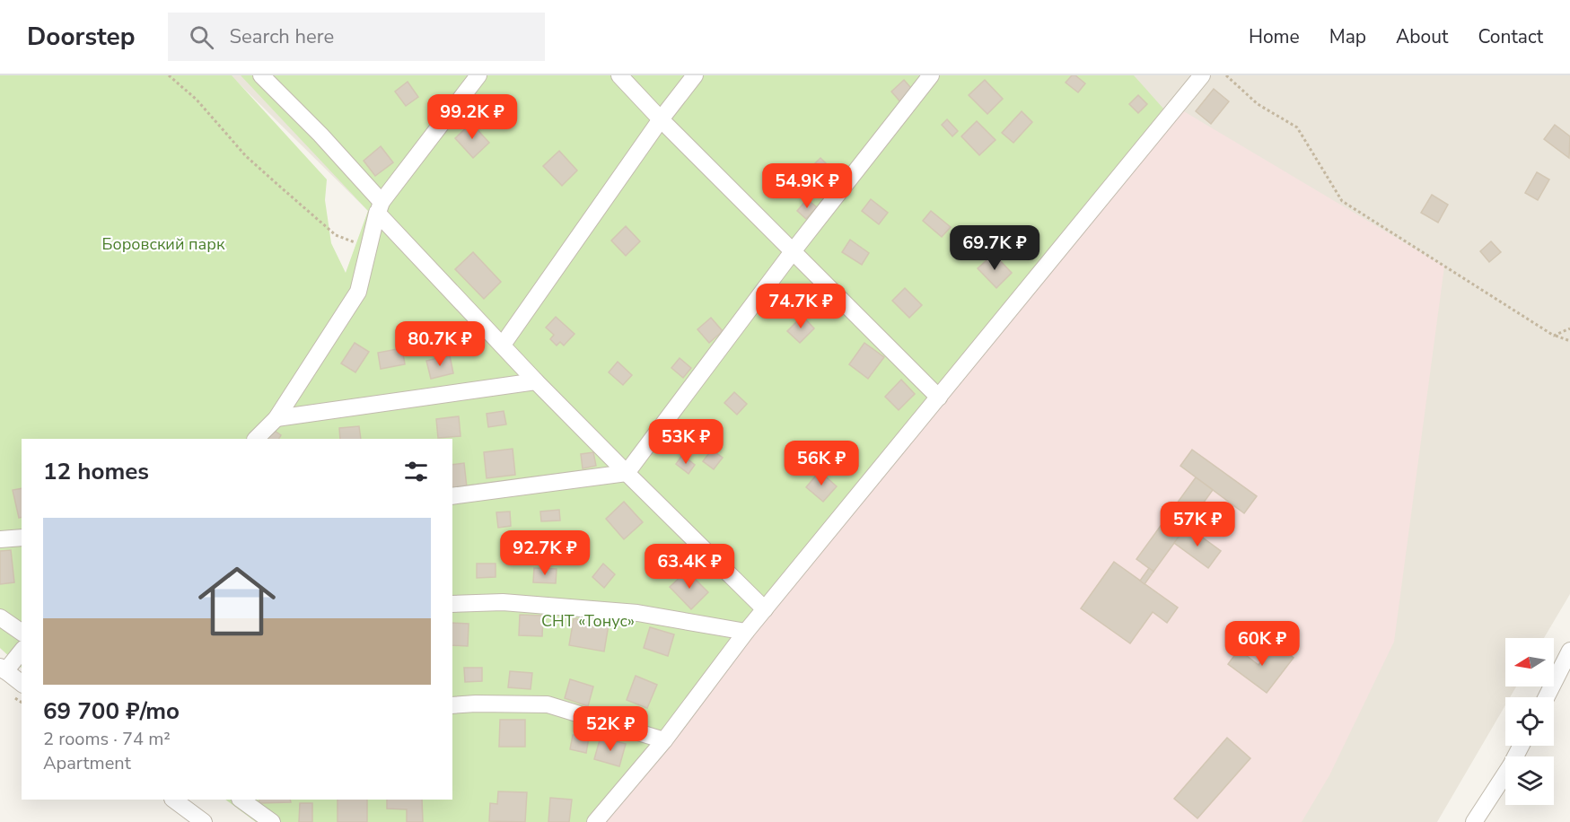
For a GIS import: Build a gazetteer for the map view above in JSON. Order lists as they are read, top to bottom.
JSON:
{
  "parks": ["Боровский парк", "СНТ «Тонус»"],
  "north": "left",
  "page": {
    "header": "Doorstep",
    "search": "Search here",
    "nav": [
      "Home",
      "Map",
      "About",
      "Contact"
    ],
    "price": [
      "99.2K ₽",
      "54.9K ₽",
      "69.7K ₽",
      "74.7K ₽",
      "80.7K ₽",
      "53K ₽",
      "56K ₽",
      "57K ₽",
      "92.7K ₽",
      "63.4K ₽",
      "60K ₽",
      "52K ₽"
    ],
    "heading": "12 homes",
    "list": [
      {
        "name": "69 700 ₽/mo",
        "note": "2 rooms · 74 m² · Apartment"
      }
    ]
  }
}
